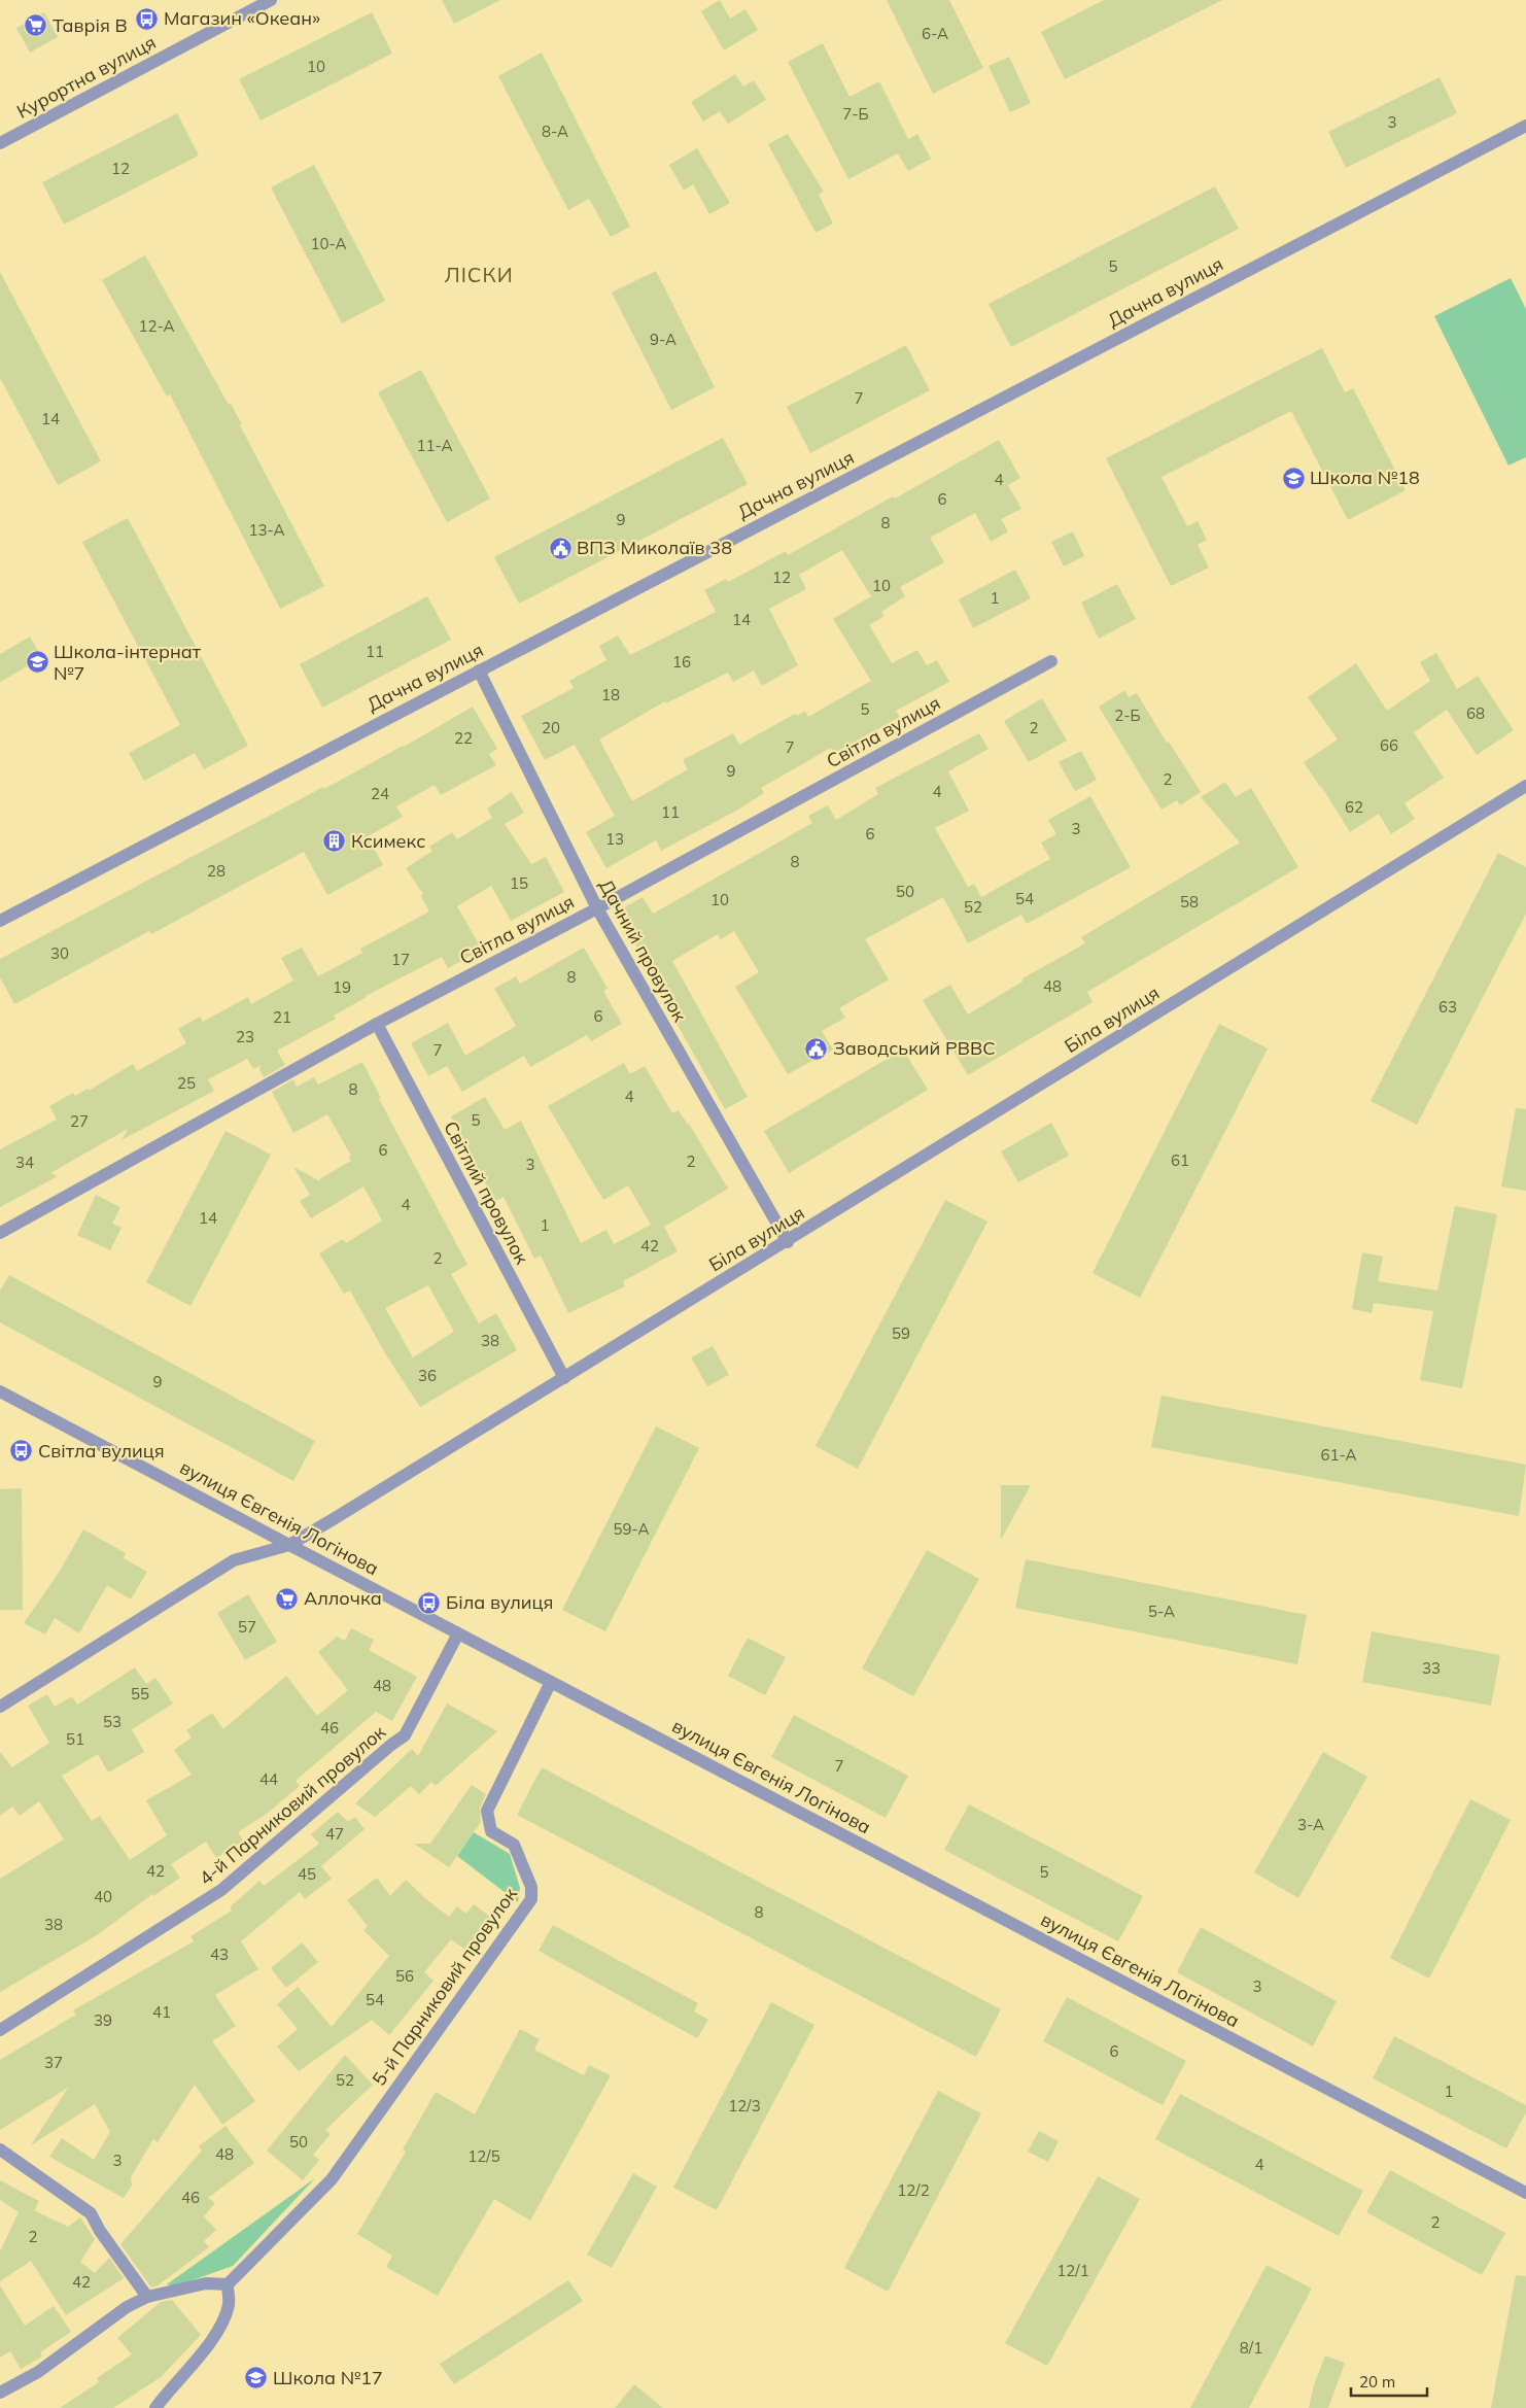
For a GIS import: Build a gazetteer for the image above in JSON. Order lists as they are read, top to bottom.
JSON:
{
  "streets": {
    "street": [
      "Курортна вулиця",
      "Дачна вулиця",
      "Світла вулиця",
      "Дачний провулок",
      "Біла вулиця",
      "Світлий провулок",
      "вулиця Євгенія Логінова",
      "4-й Парниковий провулок",
      "5-й Парниковий провулок"
    ]
  },
  "crossings": [
    ["Дачна вулиця", "Дачний провулок"],
    ["Світла вулиця", "Дачний провулок"],
    ["Світла вулиця", "Світлий провулок"],
    ["Дачний провулок", "Біла вулиця"],
    ["Біла вулиця", "Світлий провулок"],
    ["Біла вулиця", "вулиця Євгенія Логінова"],
    ["вулиця Євгенія Логінова", "4-й Парниковий провулок"],
    ["вулиця Євгенія Логінова", "5-й Парниковий провулок"]
  ],
  "districts": ["ЛІСКИ"],
  "places": {
    "bus stop": ["Магазин «Океан»", "Світла вулиця", "Біла вулиця"],
    "supermarket": ["Таврія В", "Аллочка"],
    "school or university": ["Школа №18", "Школа-інтернат №7", "Школа №17"],
    "public building": ["ВПЗ Миколаїв 38", "Заводський РВВС"],
    "building": ["Ксимекс"]
  },
  "house_numbers": [
    "6-А",
    "10",
    "7-Б",
    "3",
    "8-А",
    "12",
    "10-А",
    "5",
    "12-А",
    "9-А",
    "7",
    "14",
    "11-А",
    "4",
    "6",
    "9",
    "8",
    "13-А",
    "12",
    "10",
    "1",
    "14",
    "11",
    "16",
    "18",
    "5",
    "68",
    "2-Б",
    "20",
    "2",
    "22",
    "66",
    "7",
    "9",
    "2",
    "4",
    "24",
    "62",
    "11",
    "3",
    "6",
    "13",
    "8",
    "28",
    "15",
    "50",
    "54",
    "10",
    "58",
    "52",
    "30",
    "17",
    "8",
    "48",
    "19",
    "63",
    "6",
    "21",
    "23",
    "7",
    "25",
    "8",
    "4",
    "5",
    "27",
    "6",
    "61",
    "2",
    "34",
    "3",
    "4",
    "14",
    "1",
    "42",
    "2",
    "59",
    "38",
    "36",
    "9",
    "61-А",
    "59-А",
    "5-А",
    "57",
    "33",
    "48",
    "55",
    "53",
    "46",
    "51",
    "7",
    "44",
    "3-А",
    "47",
    "42",
    "5",
    "45",
    "40",
    "8",
    "38",
    "43",
    "56",
    "3",
    "54",
    "41",
    "39",
    "6",
    "37",
    "52",
    "1",
    "12/3",
    "50",
    "48",
    "12/5",
    "3",
    "4",
    "12/2",
    "46",
    "2",
    "2",
    "12/1",
    "42",
    "8/1"
  ],
  "scale_bar": "20 m"
}
